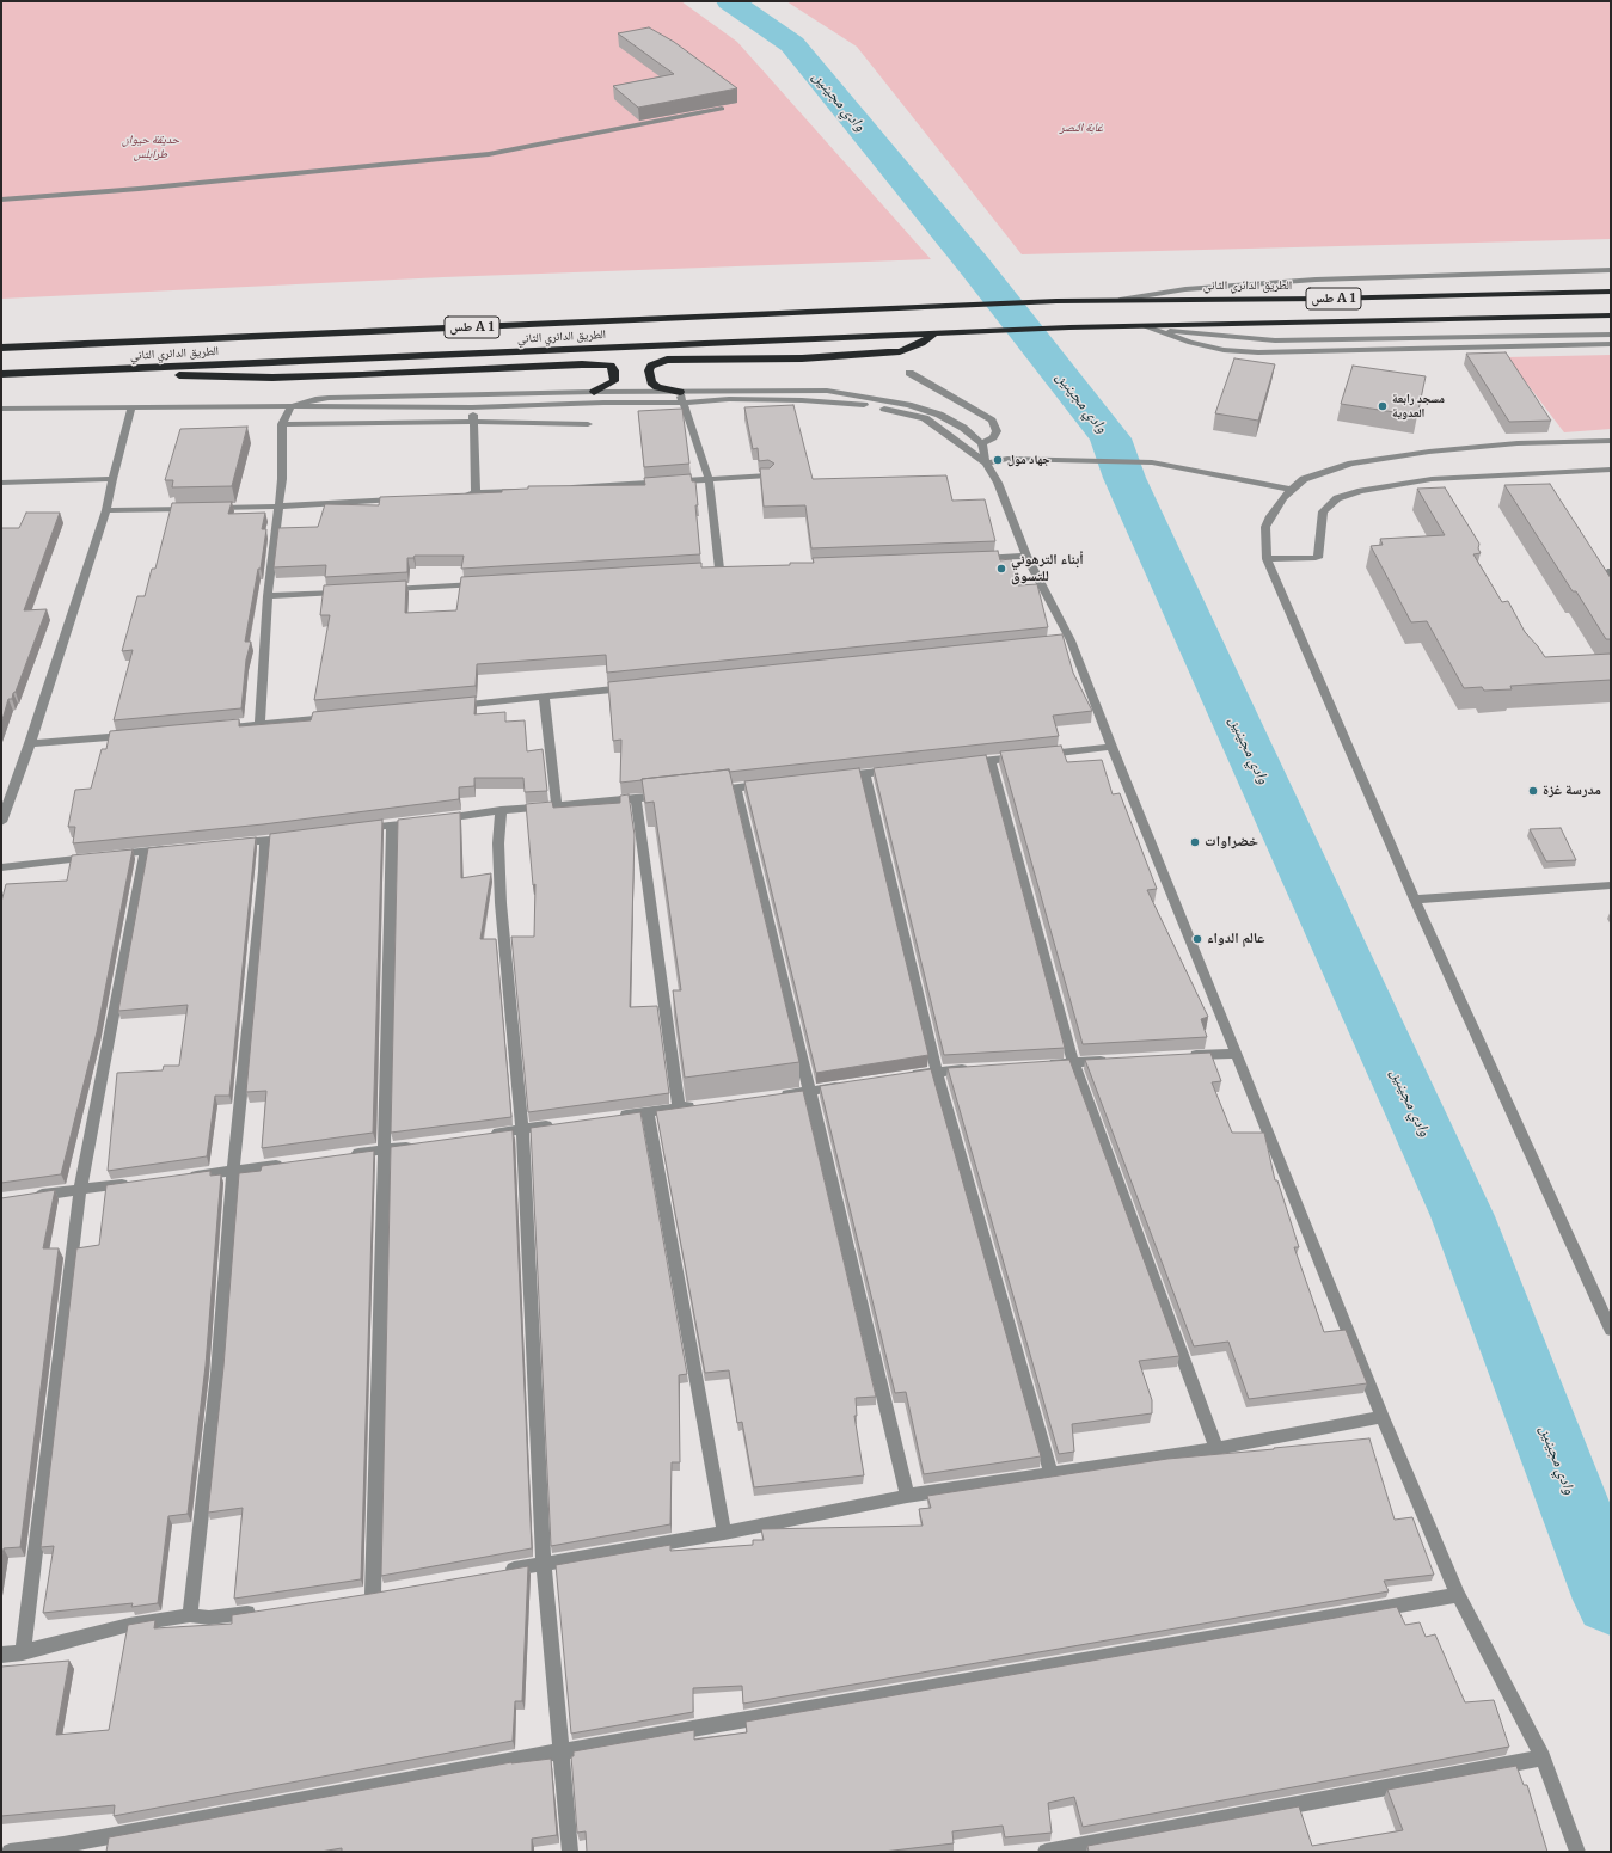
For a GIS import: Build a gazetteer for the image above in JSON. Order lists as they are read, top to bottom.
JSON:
{
  "streets": {
    "highway": ["الطريق الدائري الثاني", "طس A 1"]
  },
  "crossings": [
    ["الطريق الدائري الثاني", "طس A 1"]
  ],
  "water": ["وادي مجينين"],
  "parks": ["غابة النصر", "حديقة حيوان طرابلس"],
  "places": [
    "مسجد رابعة العدوية",
    "جهاد مول",
    "أبناء الترهوني للتسوق",
    "مدرسة غزة",
    "خضراوات",
    "عالم الدواء"
  ]
}
